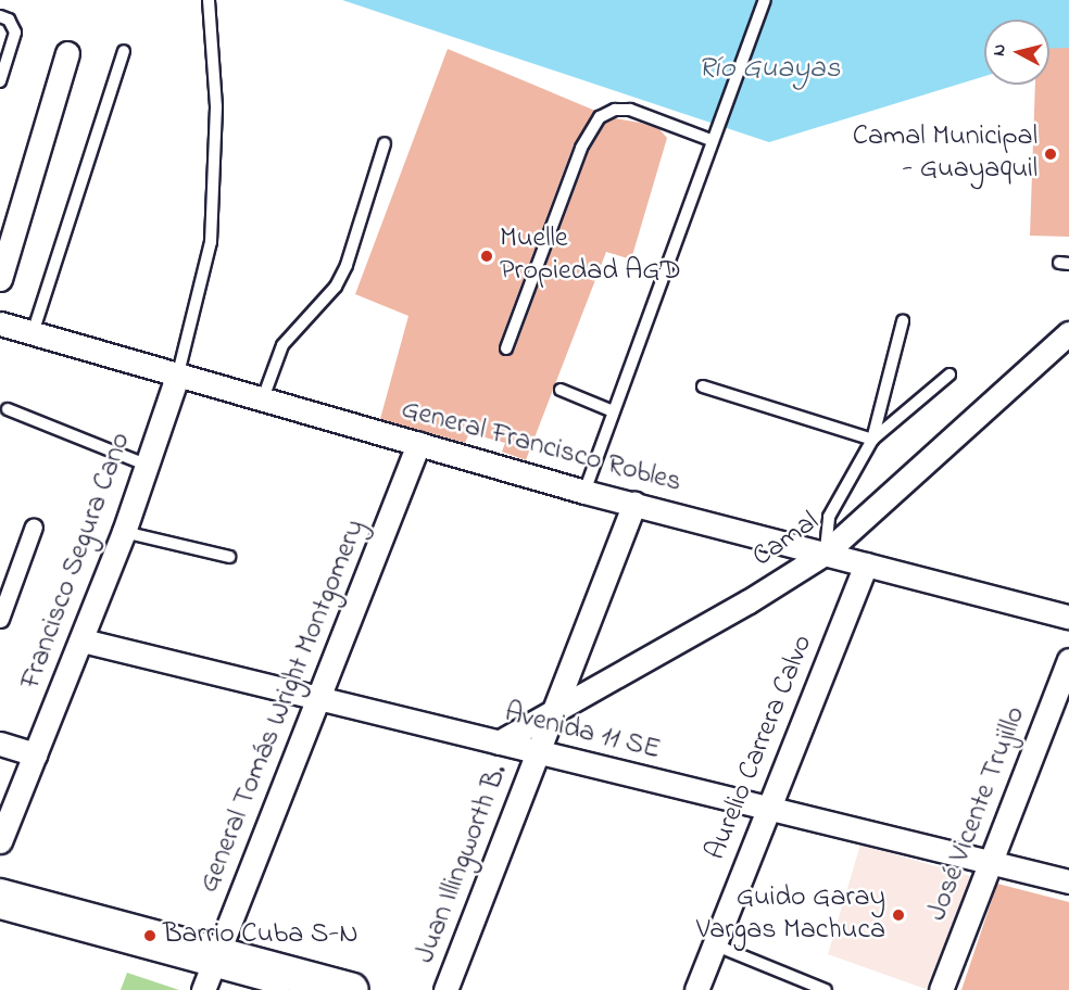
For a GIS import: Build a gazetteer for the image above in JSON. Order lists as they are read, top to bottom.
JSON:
{
  "streets": {
    "street": [
      "General Francisco Robles",
      "Camal",
      "Francisco Segura Cano",
      "General Tomás Wright Montgomery",
      "Avenida 11 SE",
      "Aurelio Carrera Calvo",
      "José Vicente Trujillo",
      "Juan Illingworth B."
    ]
  },
  "crossings": [
    ["General Francisco Robles", "Camal"],
    ["General Francisco Robles", "Francisco Segura Cano"],
    ["General Francisco Robles", "General Tomás Wright Montgomery"],
    ["General Francisco Robles", "Aurelio Carrera Calvo"],
    ["General Francisco Robles", "Juan Illingworth B."],
    ["Camal", "Avenida 11 SE"],
    ["Camal", "Juan Illingworth B."],
    ["Francisco Segura Cano", "Avenida 11 SE"],
    ["General Tomás Wright Montgomery", "Avenida 11 SE"],
    ["Avenida 11 SE", "Aurelio Carrera Calvo"],
    ["Avenida 11 SE", "José Vicente Trujillo"],
    ["Avenida 11 SE", "Juan Illingworth B."]
  ],
  "water": ["Río Guayas"],
  "places": [
    "Camal Municipal - Guayaquil",
    "Muelle Propiedad AGD",
    "Guido Garay Vargas Machuca",
    "Barrio Cuba S-N"
  ],
  "north": "left"
}
